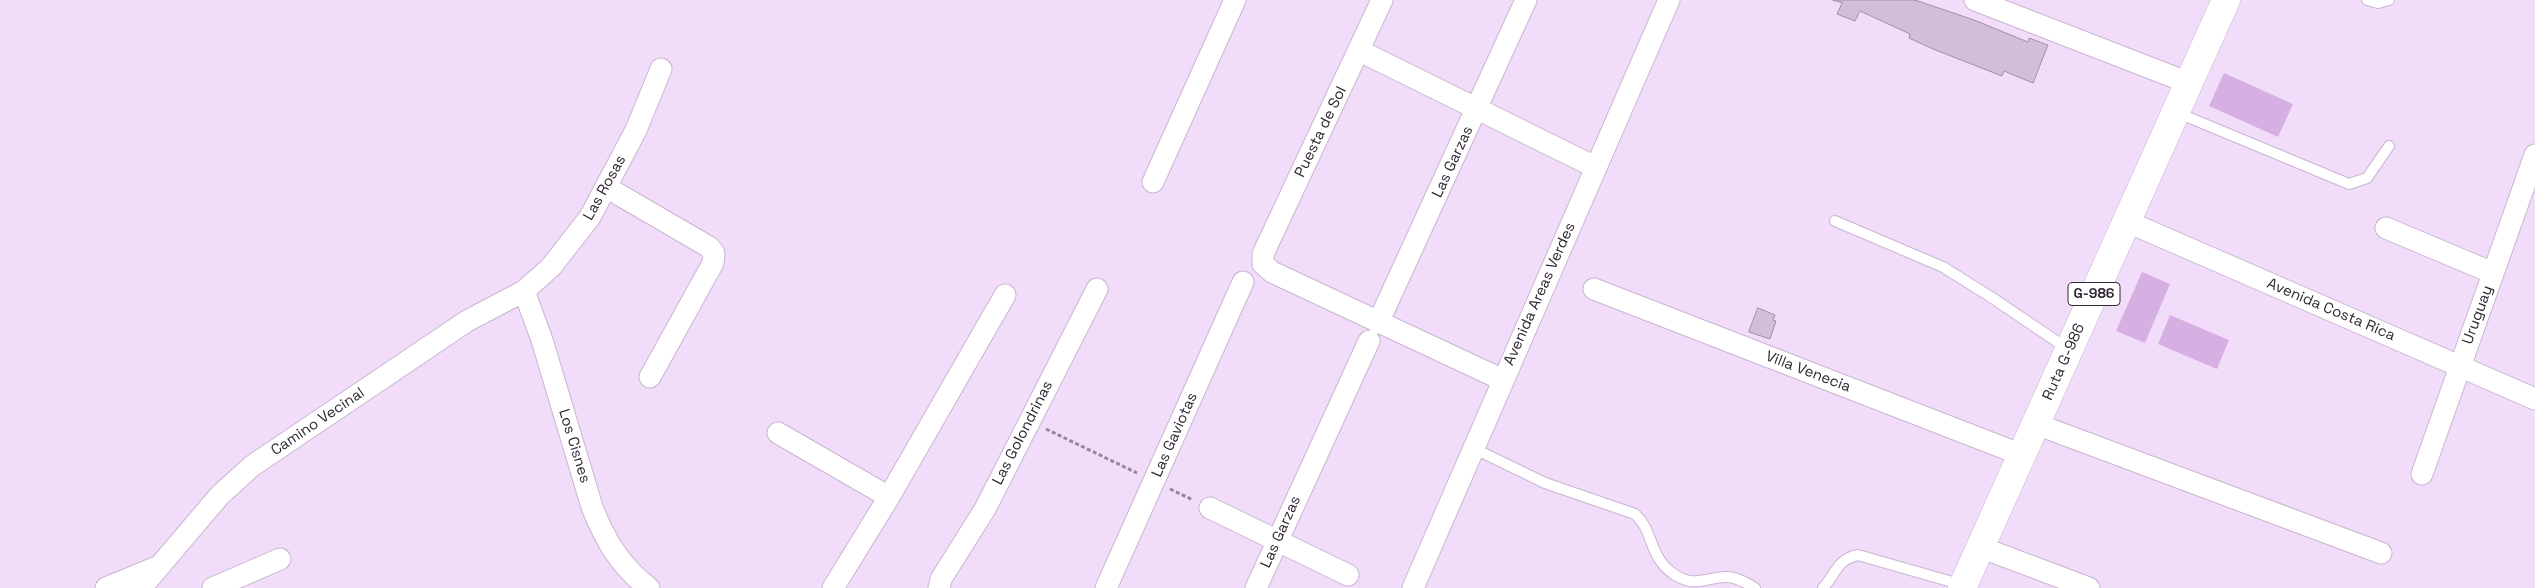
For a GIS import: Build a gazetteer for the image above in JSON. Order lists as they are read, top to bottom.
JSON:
{
  "streets": {
    "main road": ["G-986", "Ruta G-986"],
    "street": [
      "Puesta de Sol",
      "Las Garzas",
      "Las Rosas",
      "Avenida Areas Verdes",
      "Avenida Costa Rica",
      "Uruguay",
      "Villa Venecia",
      "Camino Vecinal",
      "Las Golondrinas",
      "Las Gaviotas",
      "Los Cisnes"
    ]
  },
  "crossings": [
    ["Puesta de Sol", "Las Garzas"],
    ["Las Rosas", "Camino Vecinal"],
    ["Las Rosas", "Los Cisnes"],
    ["Avenida Costa Rica", "Uruguay"],
    ["Avenida Costa Rica", "Ruta G-986"],
    ["Ruta G-986", "Villa Venecia"],
    ["Camino Vecinal", "Los Cisnes"]
  ]
}
